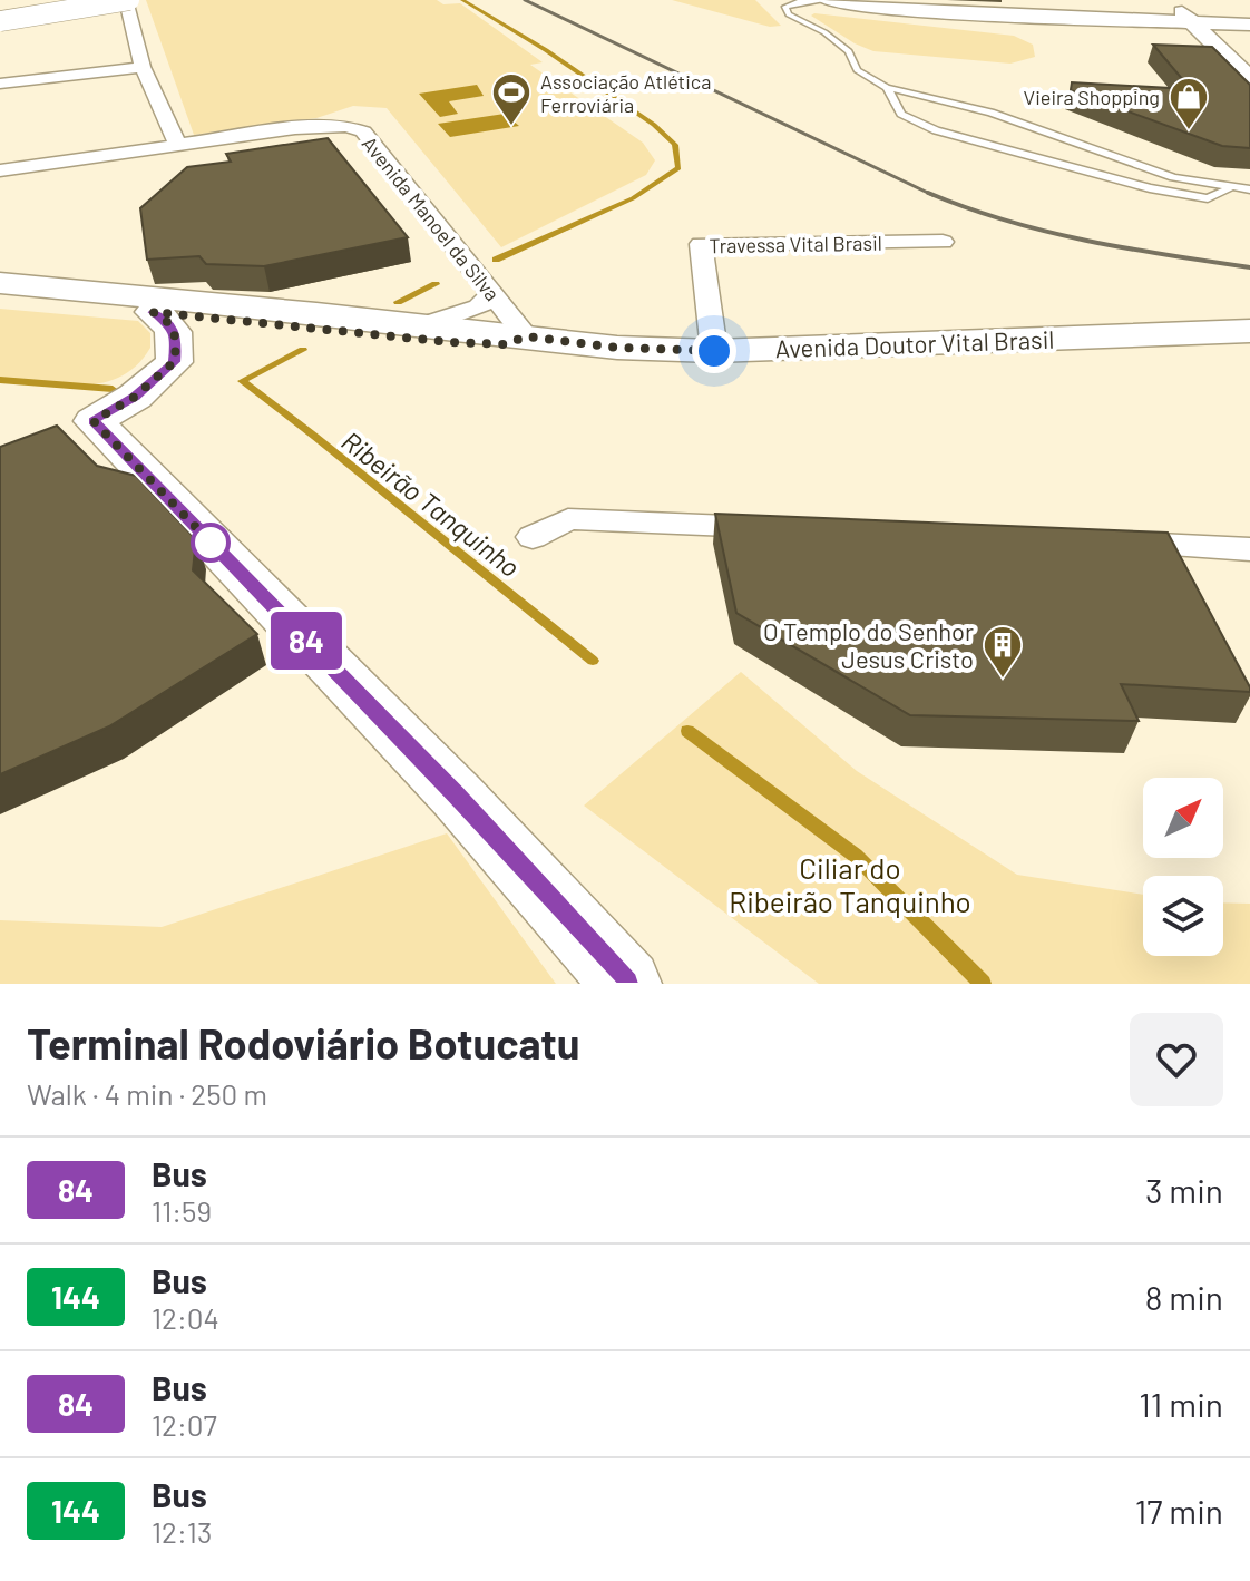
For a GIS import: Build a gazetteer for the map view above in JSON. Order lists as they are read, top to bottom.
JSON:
{
  "streets": {
    "main road": ["Avenida Doutor Vital Brasil"],
    "street": ["Avenida Manoel da Silva", "Travessa Vital Brasil"]
  },
  "crossings": [
    ["Avenida Manoel da Silva", "Avenida Doutor Vital Brasil"],
    ["Travessa Vital Brasil", "Avenida Doutor Vital Brasil"]
  ],
  "water": ["Ribeirão Tanquinho"],
  "parks": ["Ciliar do Ribeirão Tanquinho"],
  "places": {
    "sports": ["Associação Atlética Ferroviária"],
    "shop": ["Vieira Shopping"],
    "building": ["O Templo do Senhor Jesus Cristo"]
  },
  "lines": ["bus line 84"],
  "north": "top right",
  "page": {
    "on_map": "84",
    "heading": ["Terminal Rodoviário Botucatu", "Walk · 4 min · 250 m"],
    "list": [
      {
        "mark": "84",
        "name": "Bus",
        "note": "11:59",
        "value": "3 min"
      },
      {
        "mark": "144",
        "name": "Bus",
        "note": "12:04",
        "value": "8 min"
      },
      {
        "mark": "84",
        "name": "Bus",
        "note": "12:07",
        "value": "11 min"
      },
      {
        "mark": "144",
        "name": "Bus",
        "note": "12:13",
        "value": "17 min"
      }
    ]
  }
}
